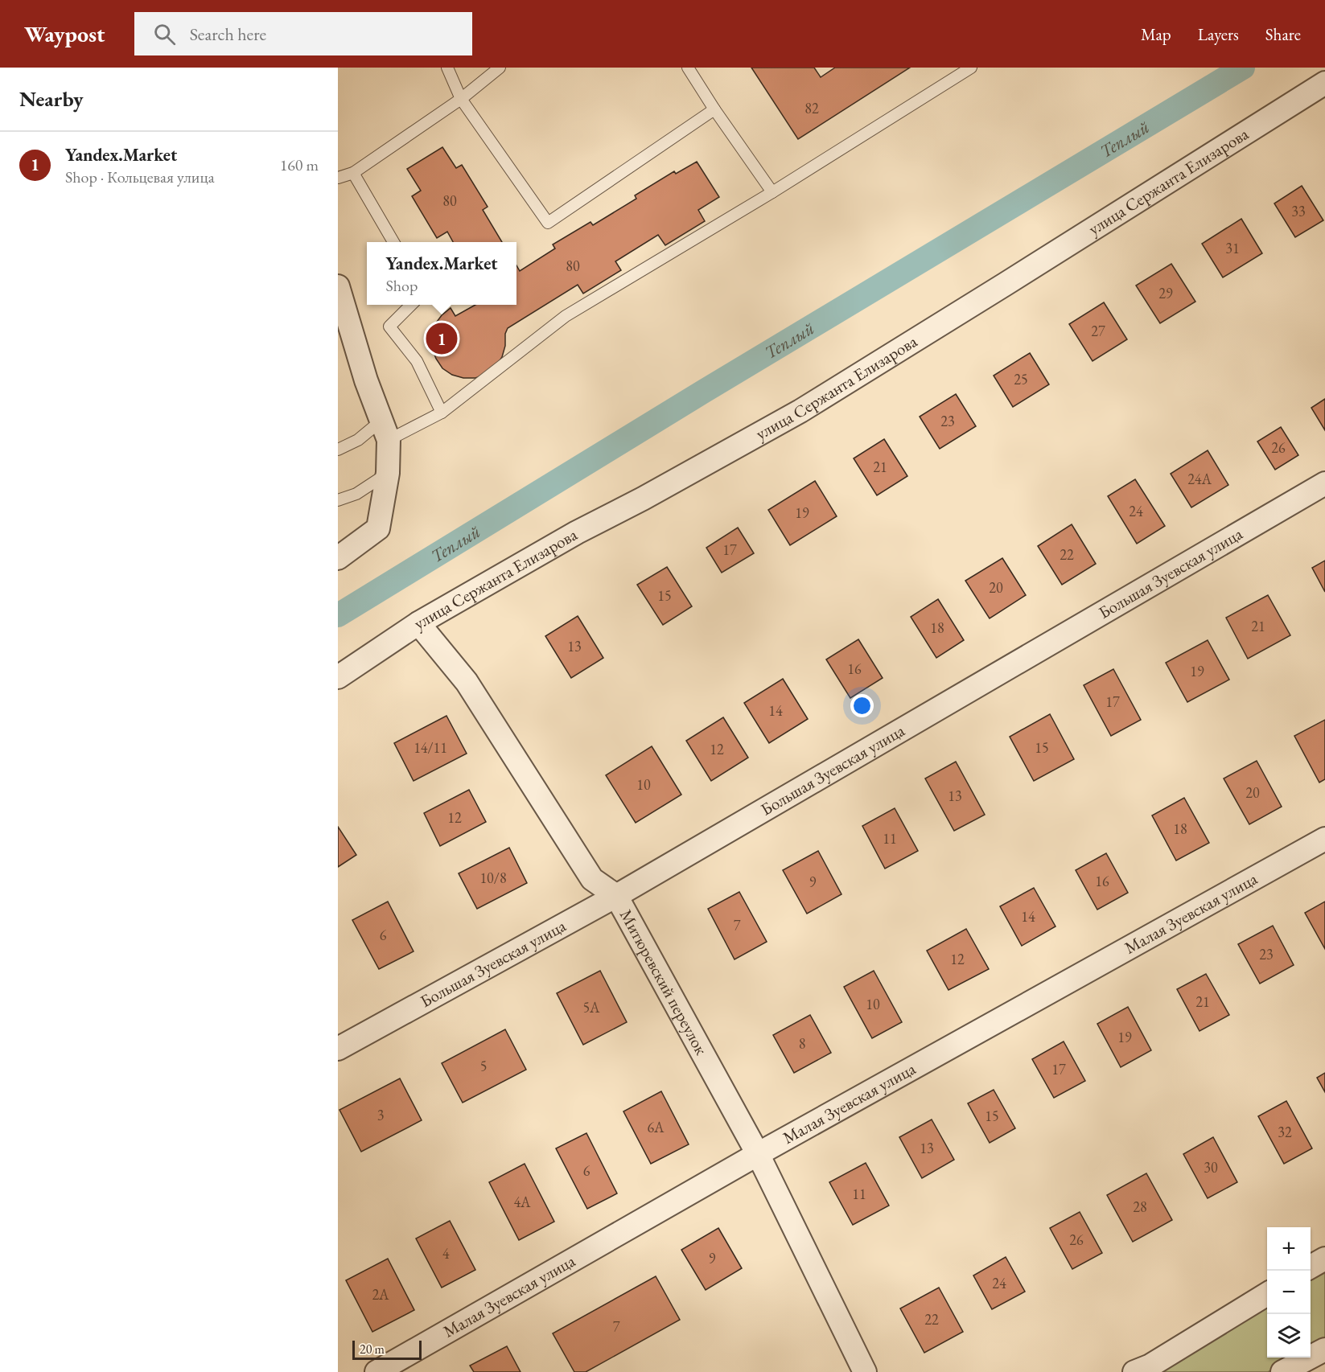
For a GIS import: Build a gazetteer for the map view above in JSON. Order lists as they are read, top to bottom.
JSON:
{
  "streets": {
    "street": [
      "улица Сержанта Елизарова",
      "Большая Зуевская улица",
      "Малая Зуевская улица",
      "Митюревский переулок"
    ]
  },
  "crossings": [
    ["улица Сержанта Елизарова", "Митюревский переулок"],
    ["Большая Зуевская улица", "Митюревский переулок"],
    ["Малая Зуевская улица", "Митюревский переулок"]
  ],
  "water": ["Теплый"],
  "house_numbers": [
    "82",
    "80",
    "33",
    "31",
    "80",
    "29",
    "27",
    "25",
    "23",
    "26",
    "21",
    "24А",
    "24",
    "19",
    "17",
    "22",
    "20",
    "15",
    "21",
    "18",
    "13",
    "16",
    "19",
    "17",
    "14",
    "14/11",
    "15",
    "12",
    "10",
    "20",
    "13",
    "12",
    "18",
    "11",
    "10/8",
    "16",
    "9",
    "14",
    "7",
    "6",
    "23",
    "12",
    "21",
    "10",
    "5А",
    "19",
    "8",
    "5",
    "17",
    "3",
    "15",
    "6А",
    "32",
    "13",
    "30",
    "6",
    "11",
    "4А",
    "28",
    "26",
    "4",
    "9",
    "24",
    "2А",
    "22",
    "7"
  ],
  "scale_bar": "20 m",
  "page": {
    "header": "Waypost",
    "search": "Search here",
    "nav": ["Map", "Layers", "Share"],
    "heading": "Nearby",
    "list": [
      {
        "mark": "1",
        "name": "Yandex.Market",
        "note": "Shop · Кольцевая улица",
        "value": "160 m"
      }
    ],
    "popup": ["Yandex.Market", "Shop"],
    "pins": "1",
    "map_buttons": ["+", "−"],
    "scale": "20 m"
  }
}
